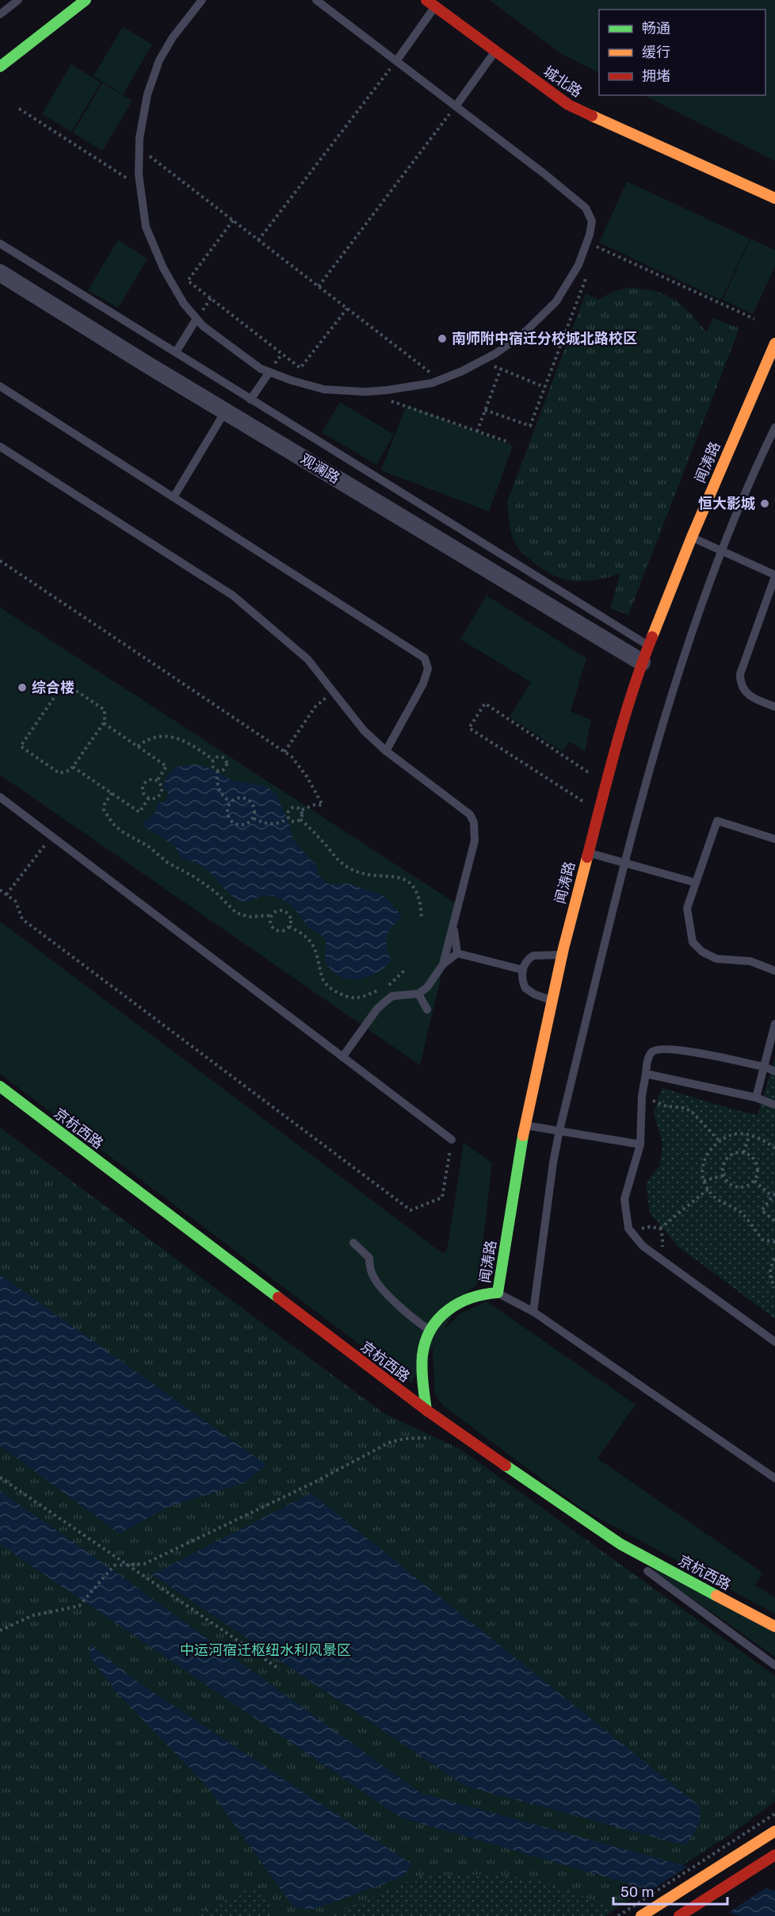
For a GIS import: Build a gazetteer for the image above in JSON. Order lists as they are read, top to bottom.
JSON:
{
  "streets": {
    "street": [
      "城北路",
      "闻涛路",
      "观澜路",
      "京杭西路"
    ]
  },
  "crossings": [
    ["闻涛路", "观澜路"],
    ["闻涛路", "京杭西路"]
  ],
  "parks": ["中运河宿迁枢纽水利风景区"],
  "places": ["南师附中宿迁分校城北路校区", "恒大影城", "综合楼"],
  "legend": ["畅通", "缓行", "拥堵"],
  "scale_bar": "50 m"
}
